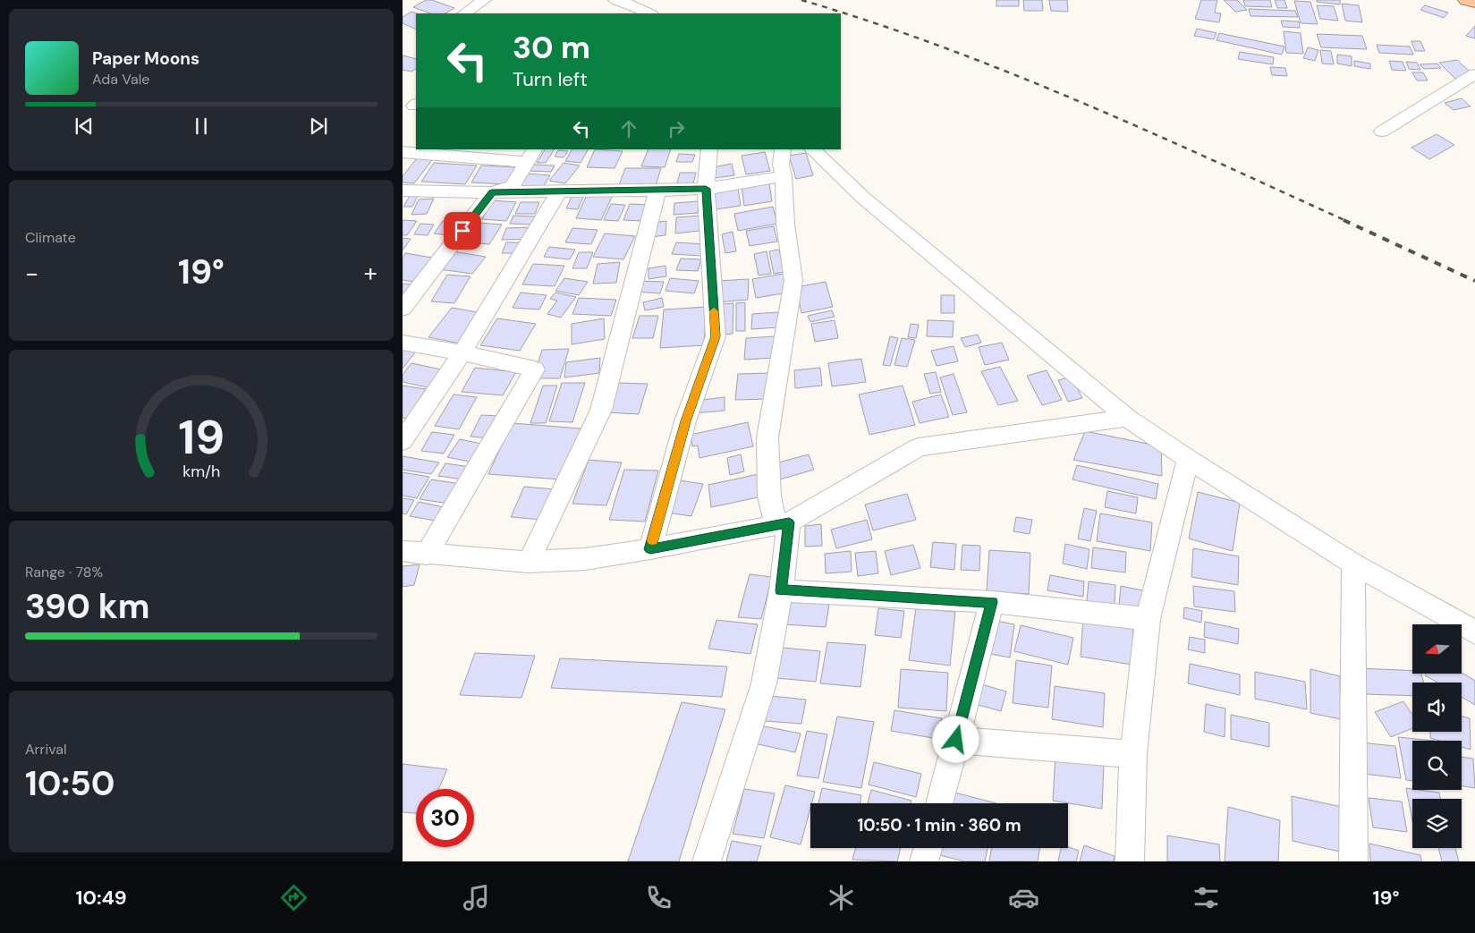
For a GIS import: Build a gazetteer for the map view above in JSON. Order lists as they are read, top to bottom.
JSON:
{
  "north": "left",
  "page": {
    "turn": ["30 m", "Turn left"],
    "song": ["Paper Moons", "Ada Vale"],
    "tile": [
      "Climate",
      ["Range · 78%", "390 km"],
      ["Arrival", "10:50"]
    ],
    "heat": ["−", "19°", "+"],
    "limit": "30",
    "trip": "10:50 · 1 min · 360 m",
    "tabs": ["10:49", "19°"],
    "gauge": ["19", "km/h"]
  }
}
